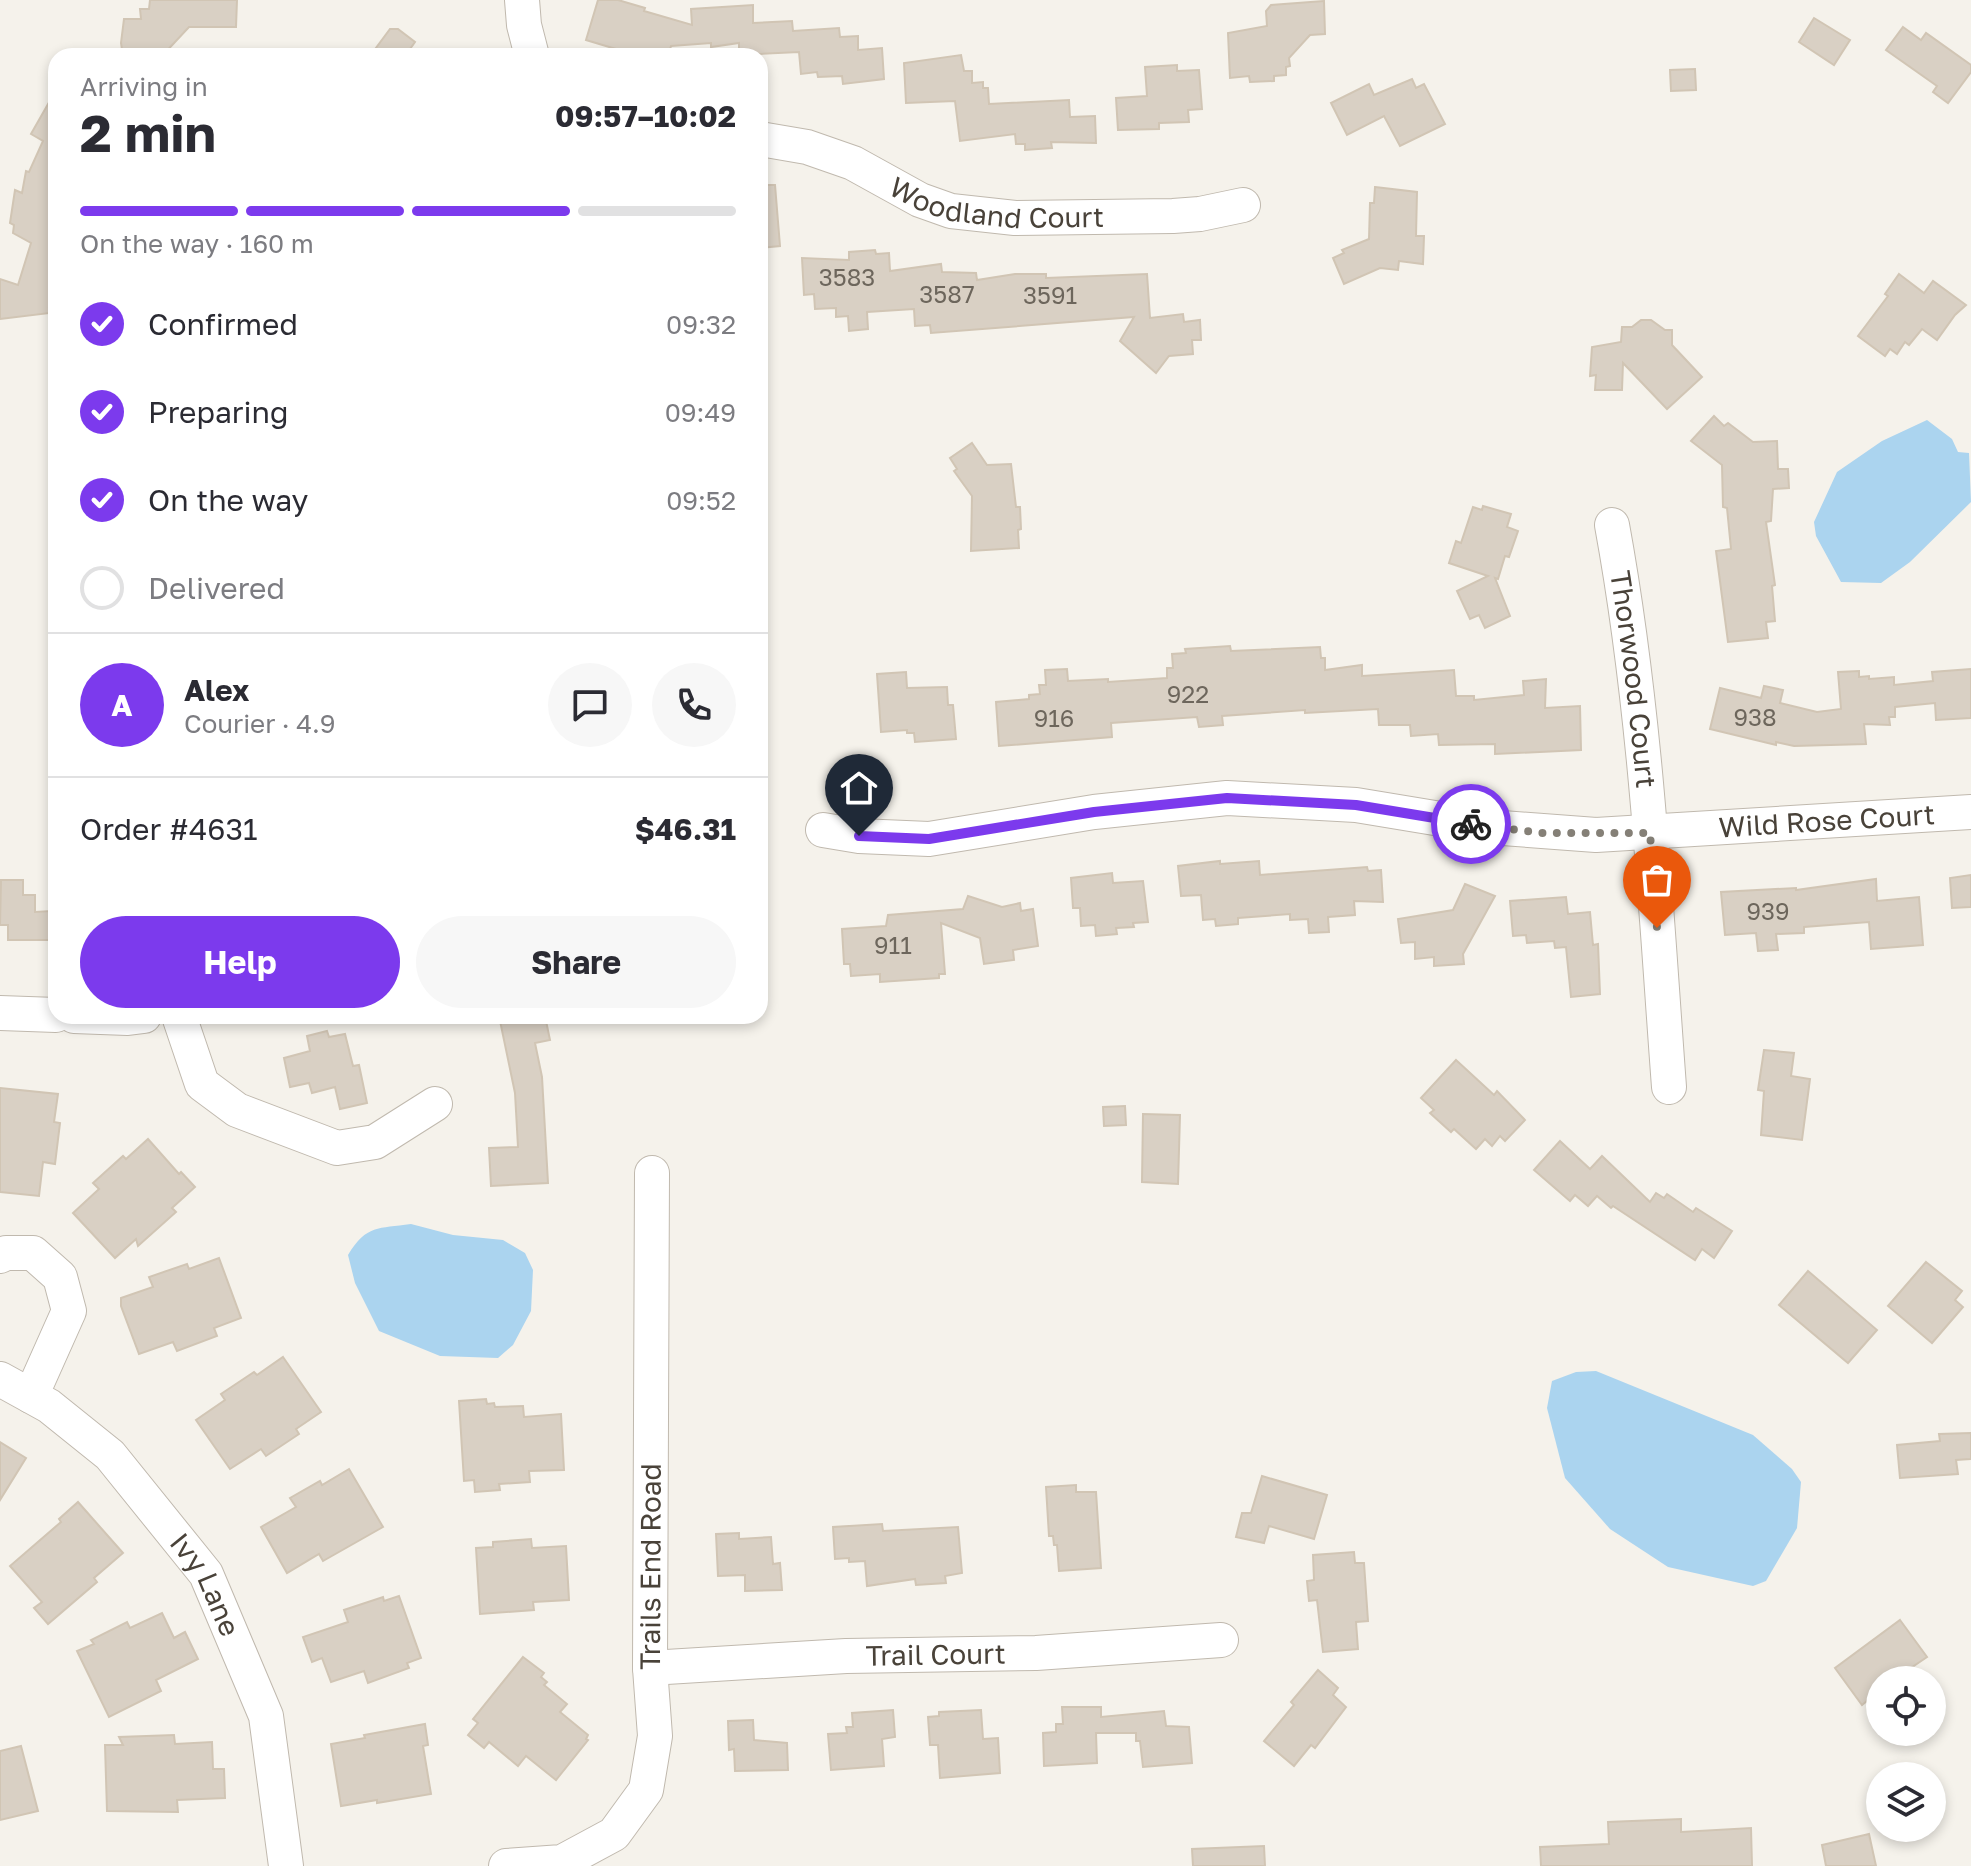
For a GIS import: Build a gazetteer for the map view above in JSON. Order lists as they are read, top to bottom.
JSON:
{
  "streets": {
    "street": [
      "Woodland Court",
      "Thorwood Court",
      "Wild Rose Court",
      "Trails End Road",
      "Ivy Lane",
      "Trail Court"
    ]
  },
  "crossings": [
    ["Thorwood Court", "Wild Rose Court"],
    ["Trails End Road", "Trail Court"]
  ],
  "house_numbers": [
    "3583",
    "3587",
    "3591",
    "922",
    "938",
    "916",
    "939",
    "911"
  ],
  "page": {
    "heading": ["2 min", "Arriving in", "09:57–10:02"],
    "panel": [
      "Alex",
      "Courier · 4.9",
      "Order #4631",
      "$46.31"
    ],
    "bar": "On the way · 160 m",
    "list": [
      ["Confirmed", "09:32"],
      ["Preparing", "09:49"],
      ["On the way", "09:52"],
      "Delivered"
    ],
    "round": "A",
    "buttons": ["Help", "Share"]
  }
}
